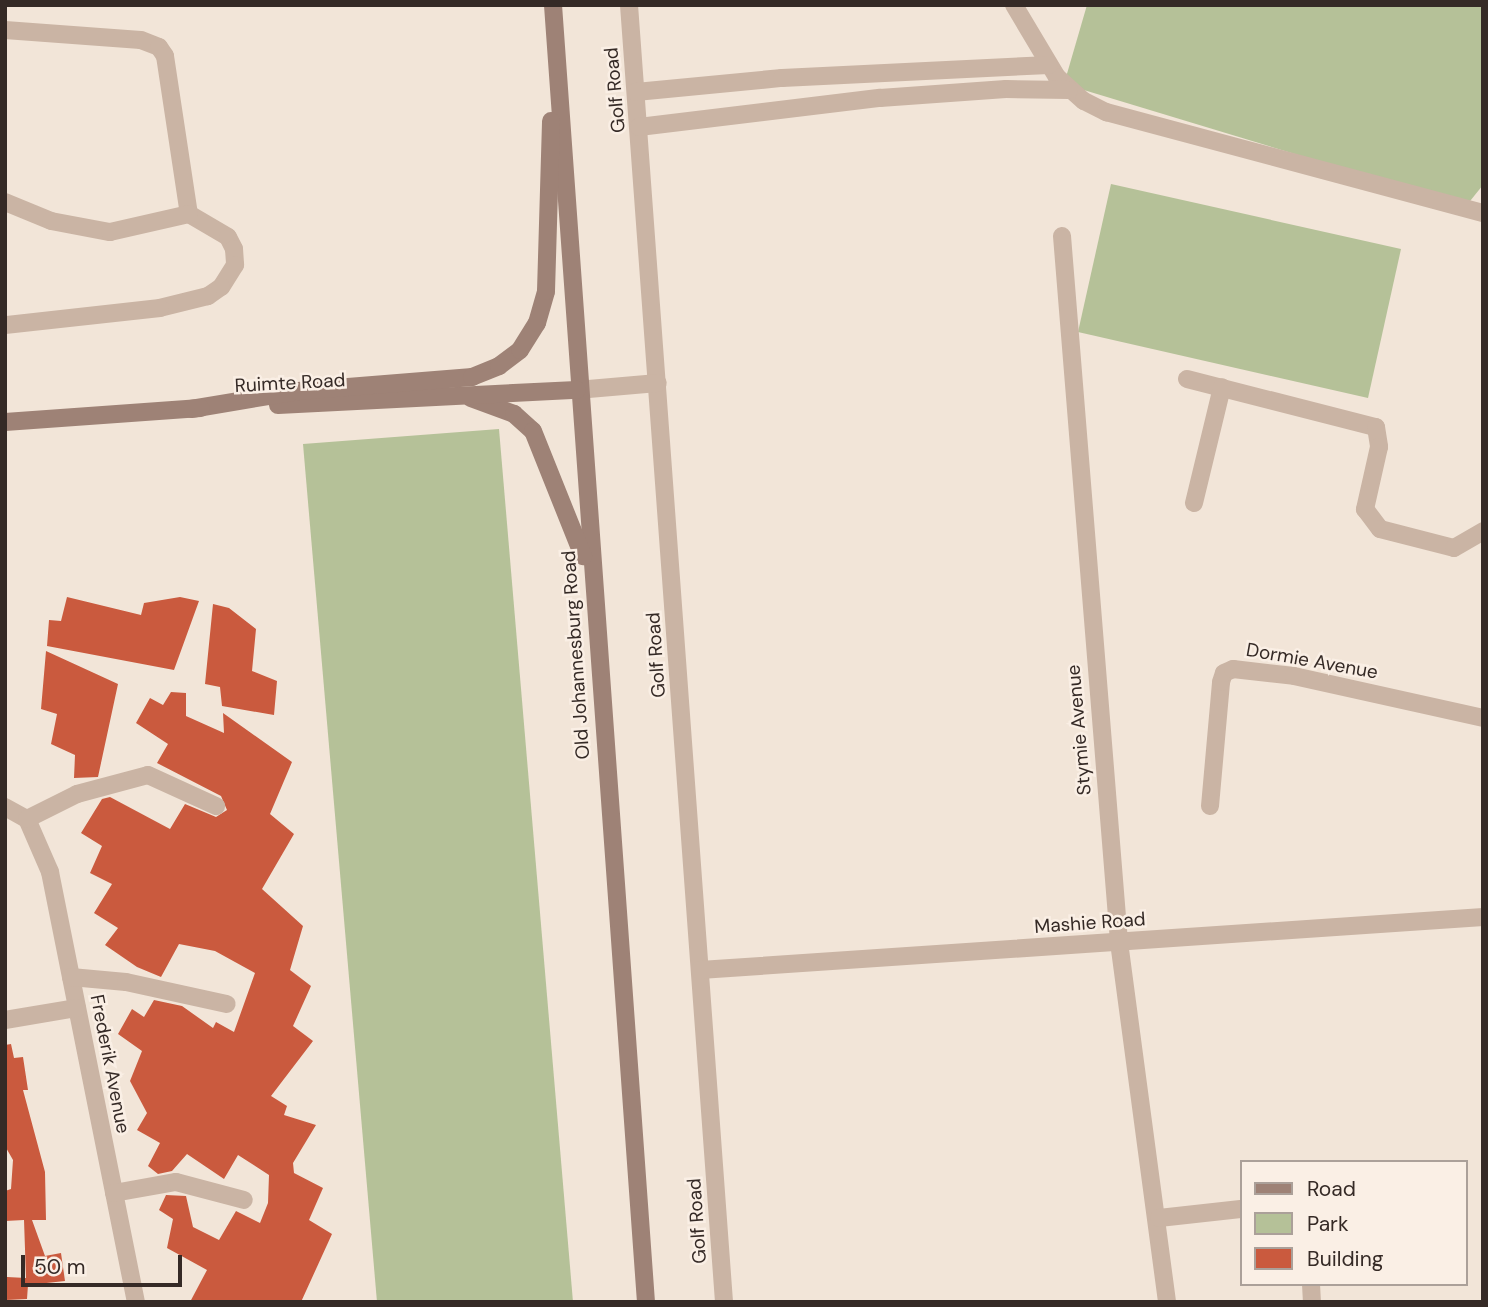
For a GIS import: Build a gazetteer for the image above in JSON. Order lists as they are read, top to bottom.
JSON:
{
  "streets": {
    "main road": ["Ruimte Road", "Old Johannesburg Road"],
    "street": [
      "Golf Road",
      "Dormie Avenue",
      "Stymie Avenue",
      "Mashie Road",
      "Frederik Avenue"
    ]
  },
  "crossings": [
    ["Golf Road", "Mashie Road"],
    ["Ruimte Road", "Old Johannesburg Road"],
    ["Stymie Avenue", "Mashie Road"]
  ],
  "legend": ["Road", "Park", "Building"],
  "scale_bar": "50 m"
}
